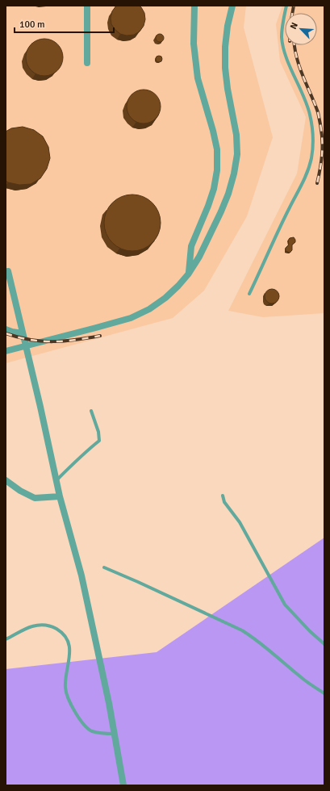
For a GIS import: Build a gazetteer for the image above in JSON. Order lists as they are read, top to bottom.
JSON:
{
  "scale_bar": "100 m",
  "north": "top left"
}
